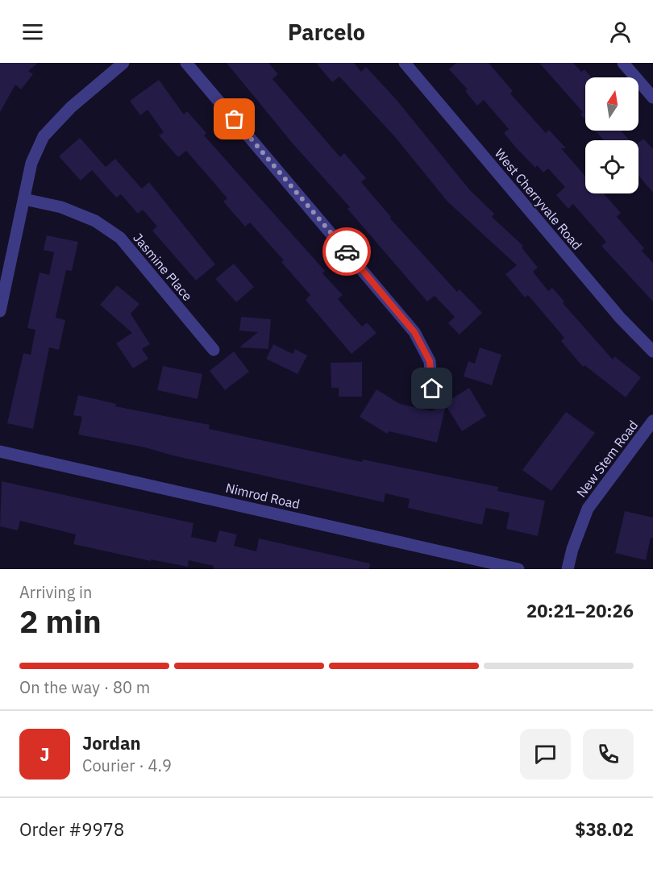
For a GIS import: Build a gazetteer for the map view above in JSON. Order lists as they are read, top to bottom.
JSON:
{
  "streets": {
    "street": [
      "West Cherryvale Road",
      "Jasmine Place",
      "New Stem Road",
      "Nimrod Road"
    ]
  },
  "north": "top",
  "page": {
    "header": "Parcelo",
    "heading": ["2 min", "Arriving in", "20:21–20:26"],
    "panel": [
      "Jordan",
      "Courier · 4.9",
      "Order #9978",
      "$38.02"
    ],
    "bar": "On the way · 80 m",
    "round": "J"
  }
}
